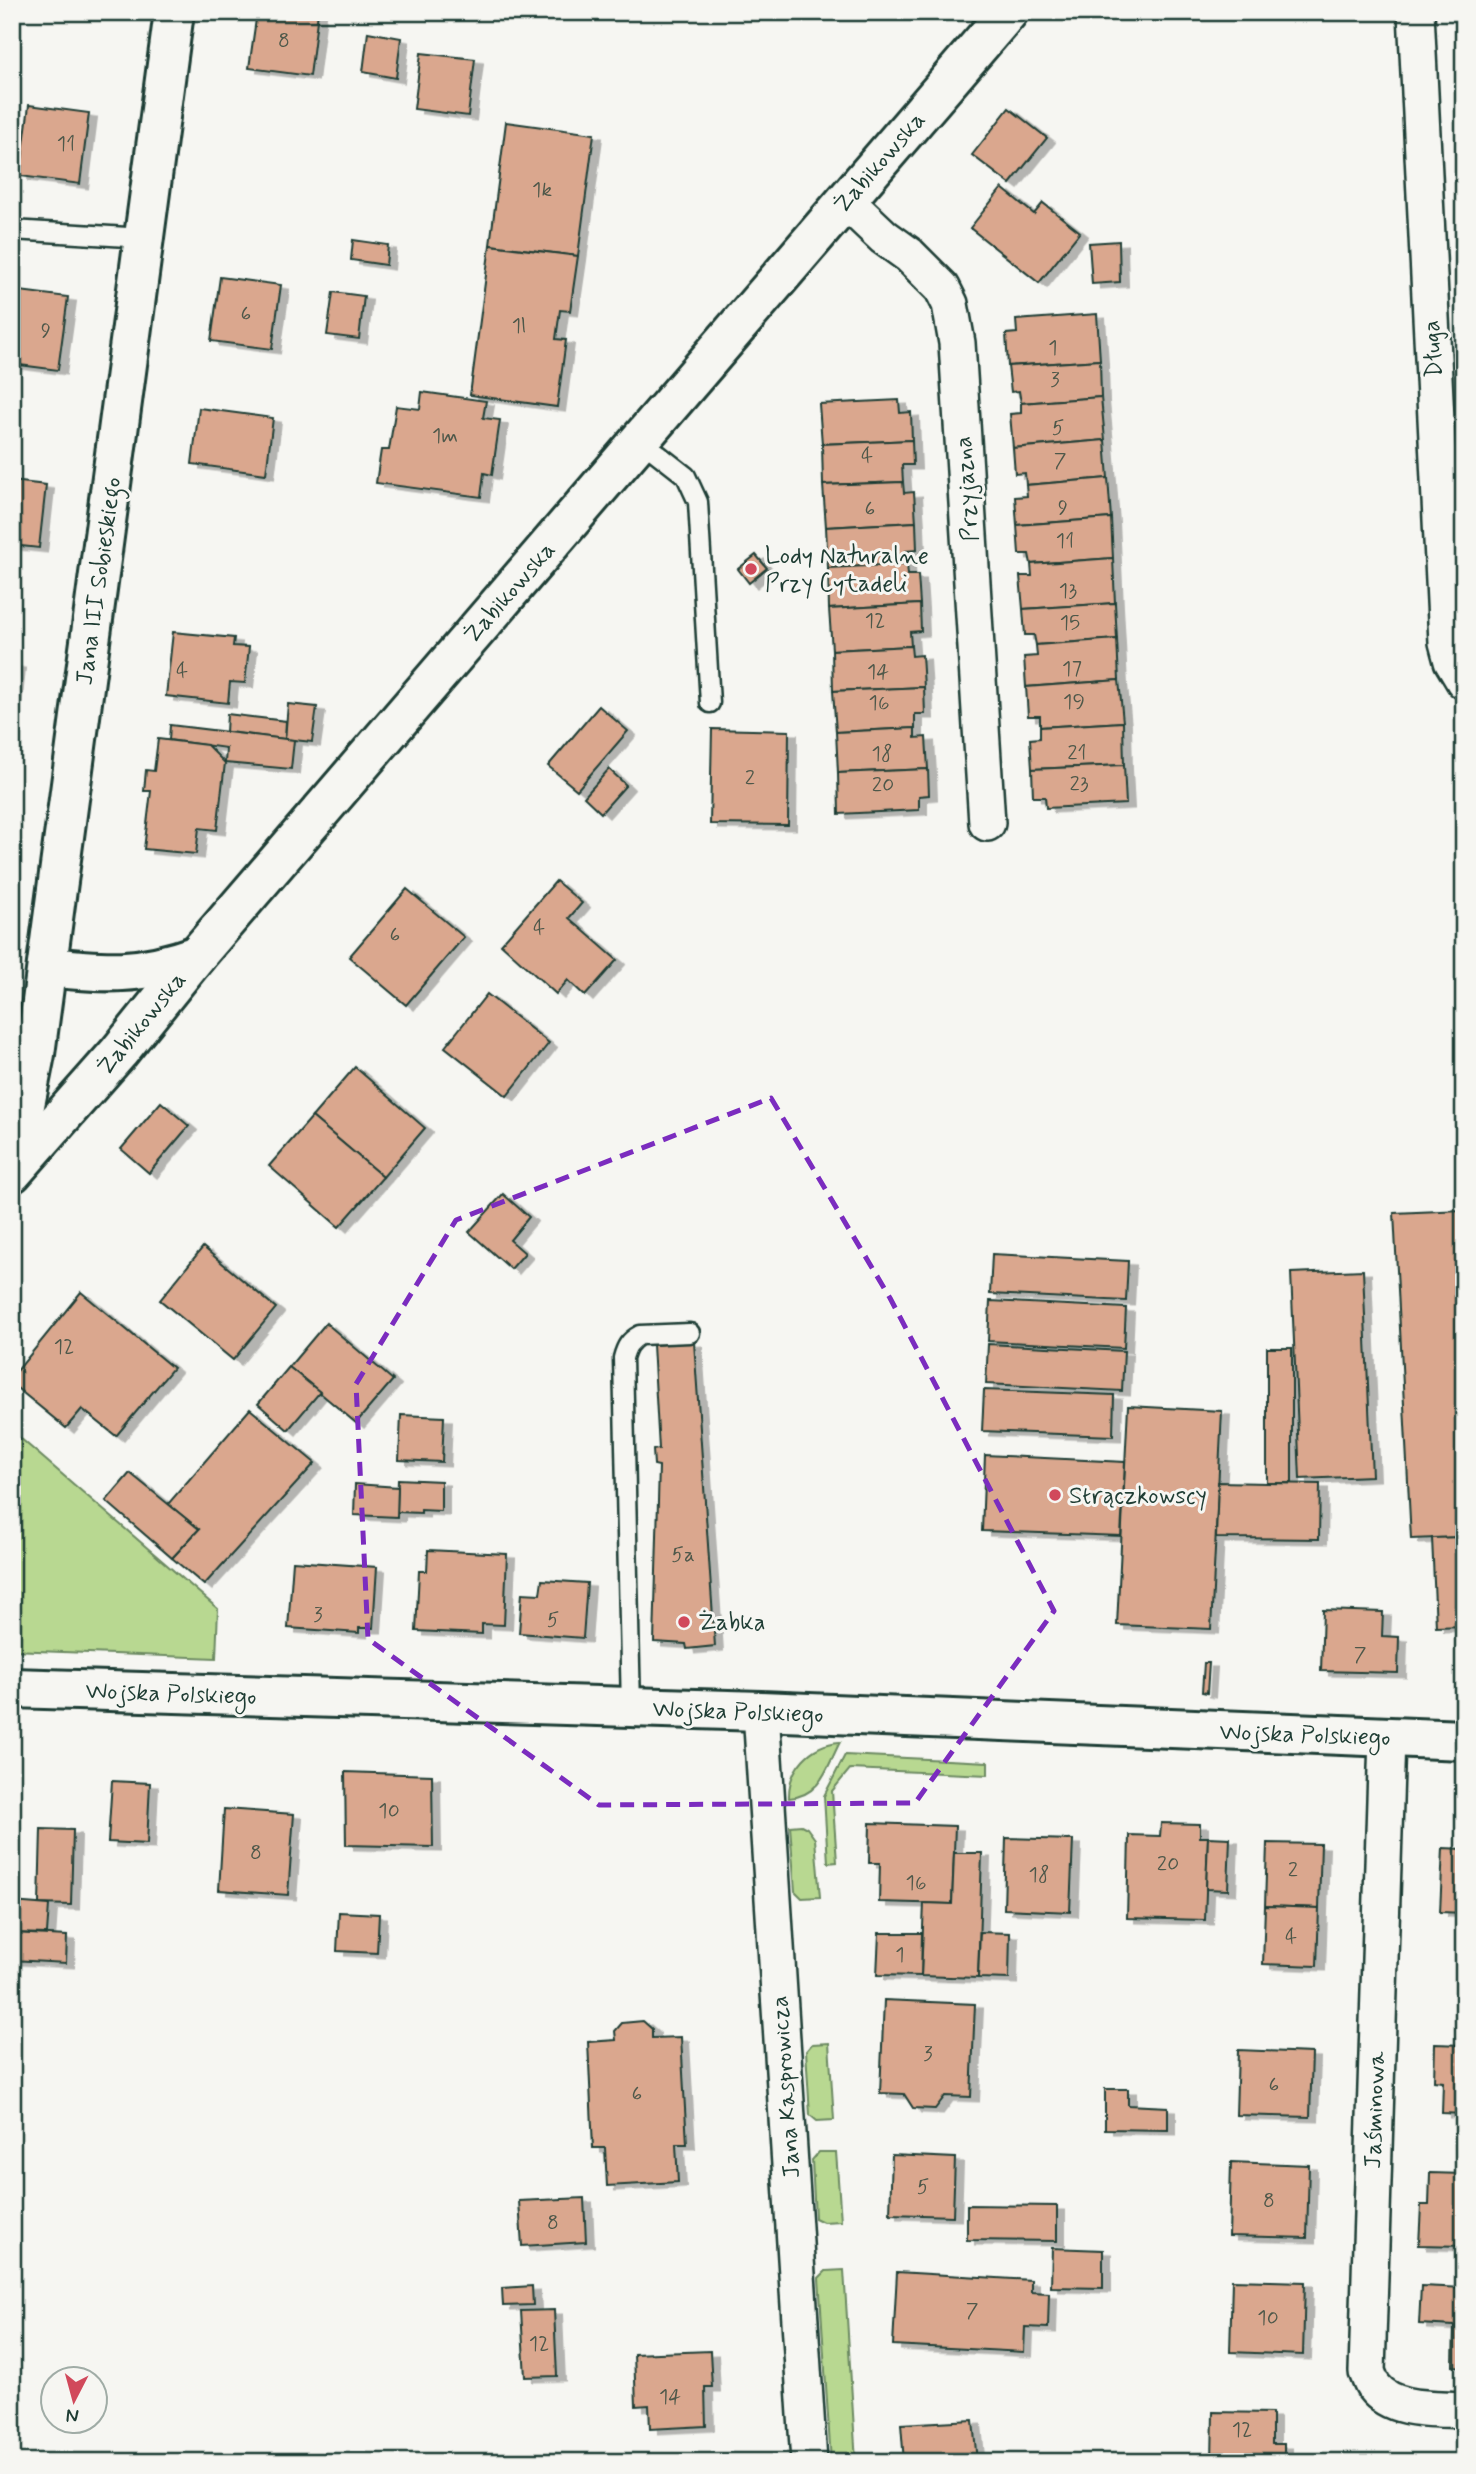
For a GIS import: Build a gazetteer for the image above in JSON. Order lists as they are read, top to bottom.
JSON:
{
  "streets": {
    "street": [
      "Żabikowska",
      "Długa",
      "Przyjazna",
      "Jana III Sobieskiego",
      "Wojska Polskiego",
      "Jana Kasprowicza",
      "Jaśminowa"
    ]
  },
  "crossings": [
    ["Żabikowska", "Przyjazna"],
    ["Wojska Polskiego", "Jana Kasprowicza"],
    ["Wojska Polskiego", "Jaśminowa"]
  ],
  "places": ["Lody Naturalne Przy Cytadeli", "Strączkowscy", "Żabka"],
  "house_numbers": [
    "8",
    "11",
    "1k",
    "6",
    "1l",
    "9",
    "1",
    "3",
    "5",
    "1m",
    "4",
    "7",
    "9",
    "6",
    "11",
    "13",
    "12",
    "15",
    "17",
    "4",
    "14",
    "19",
    "16",
    "21",
    "18",
    "2",
    "23",
    "20",
    "4",
    "6",
    "12",
    "5a",
    "3",
    "5",
    "7",
    "10",
    "8",
    "20",
    "2",
    "18",
    "16",
    "4",
    "1",
    "3",
    "6",
    "6",
    "5",
    "8",
    "8",
    "7",
    "10",
    "12",
    "14",
    "12"
  ],
  "north": "bottom"
}
